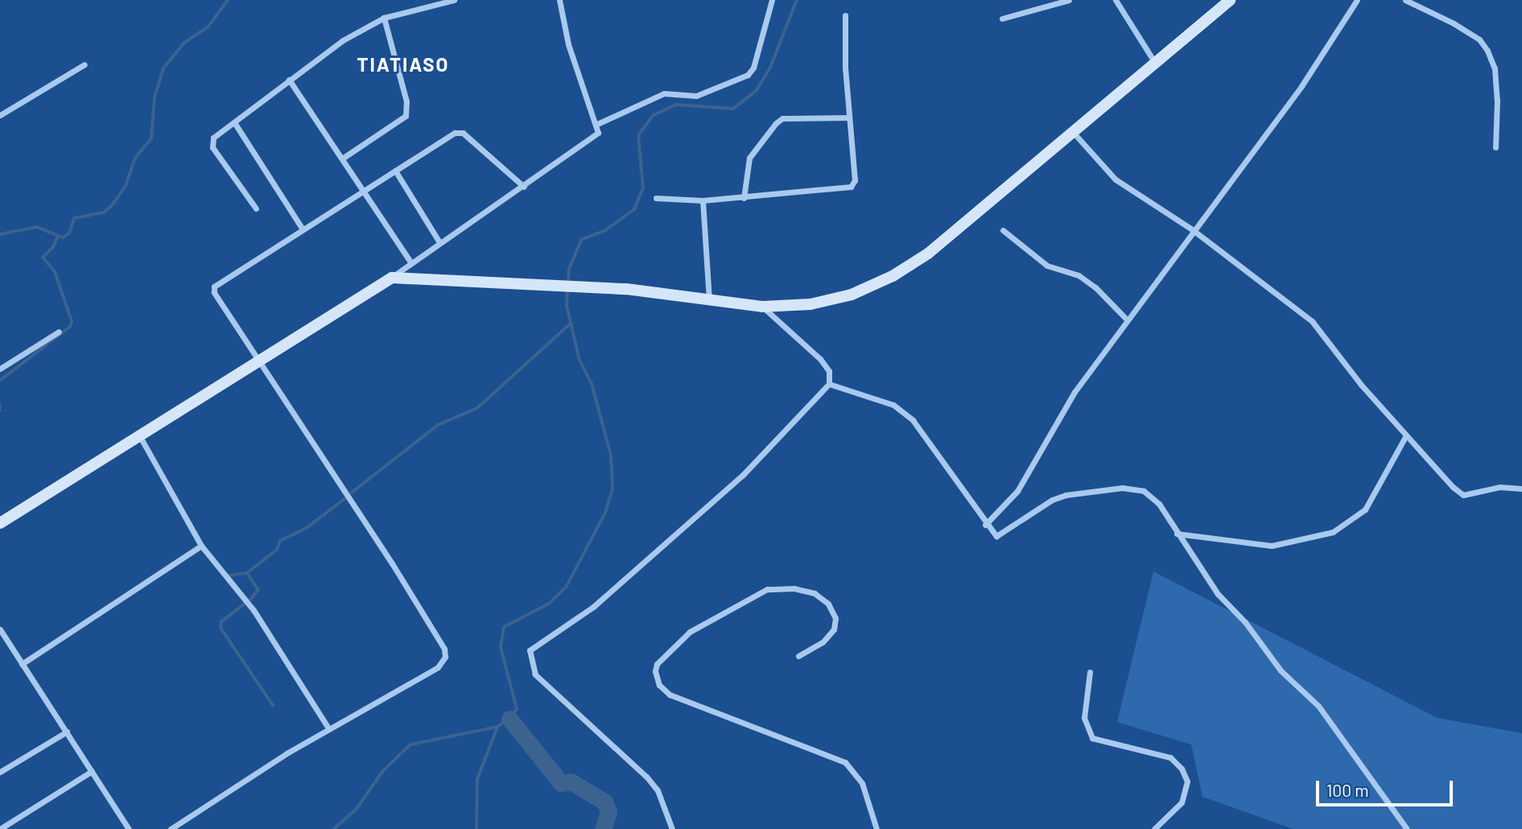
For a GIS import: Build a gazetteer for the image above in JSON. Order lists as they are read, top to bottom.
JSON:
{
  "districts": ["TIATIASO"],
  "scale_bar": "100 m"
}
